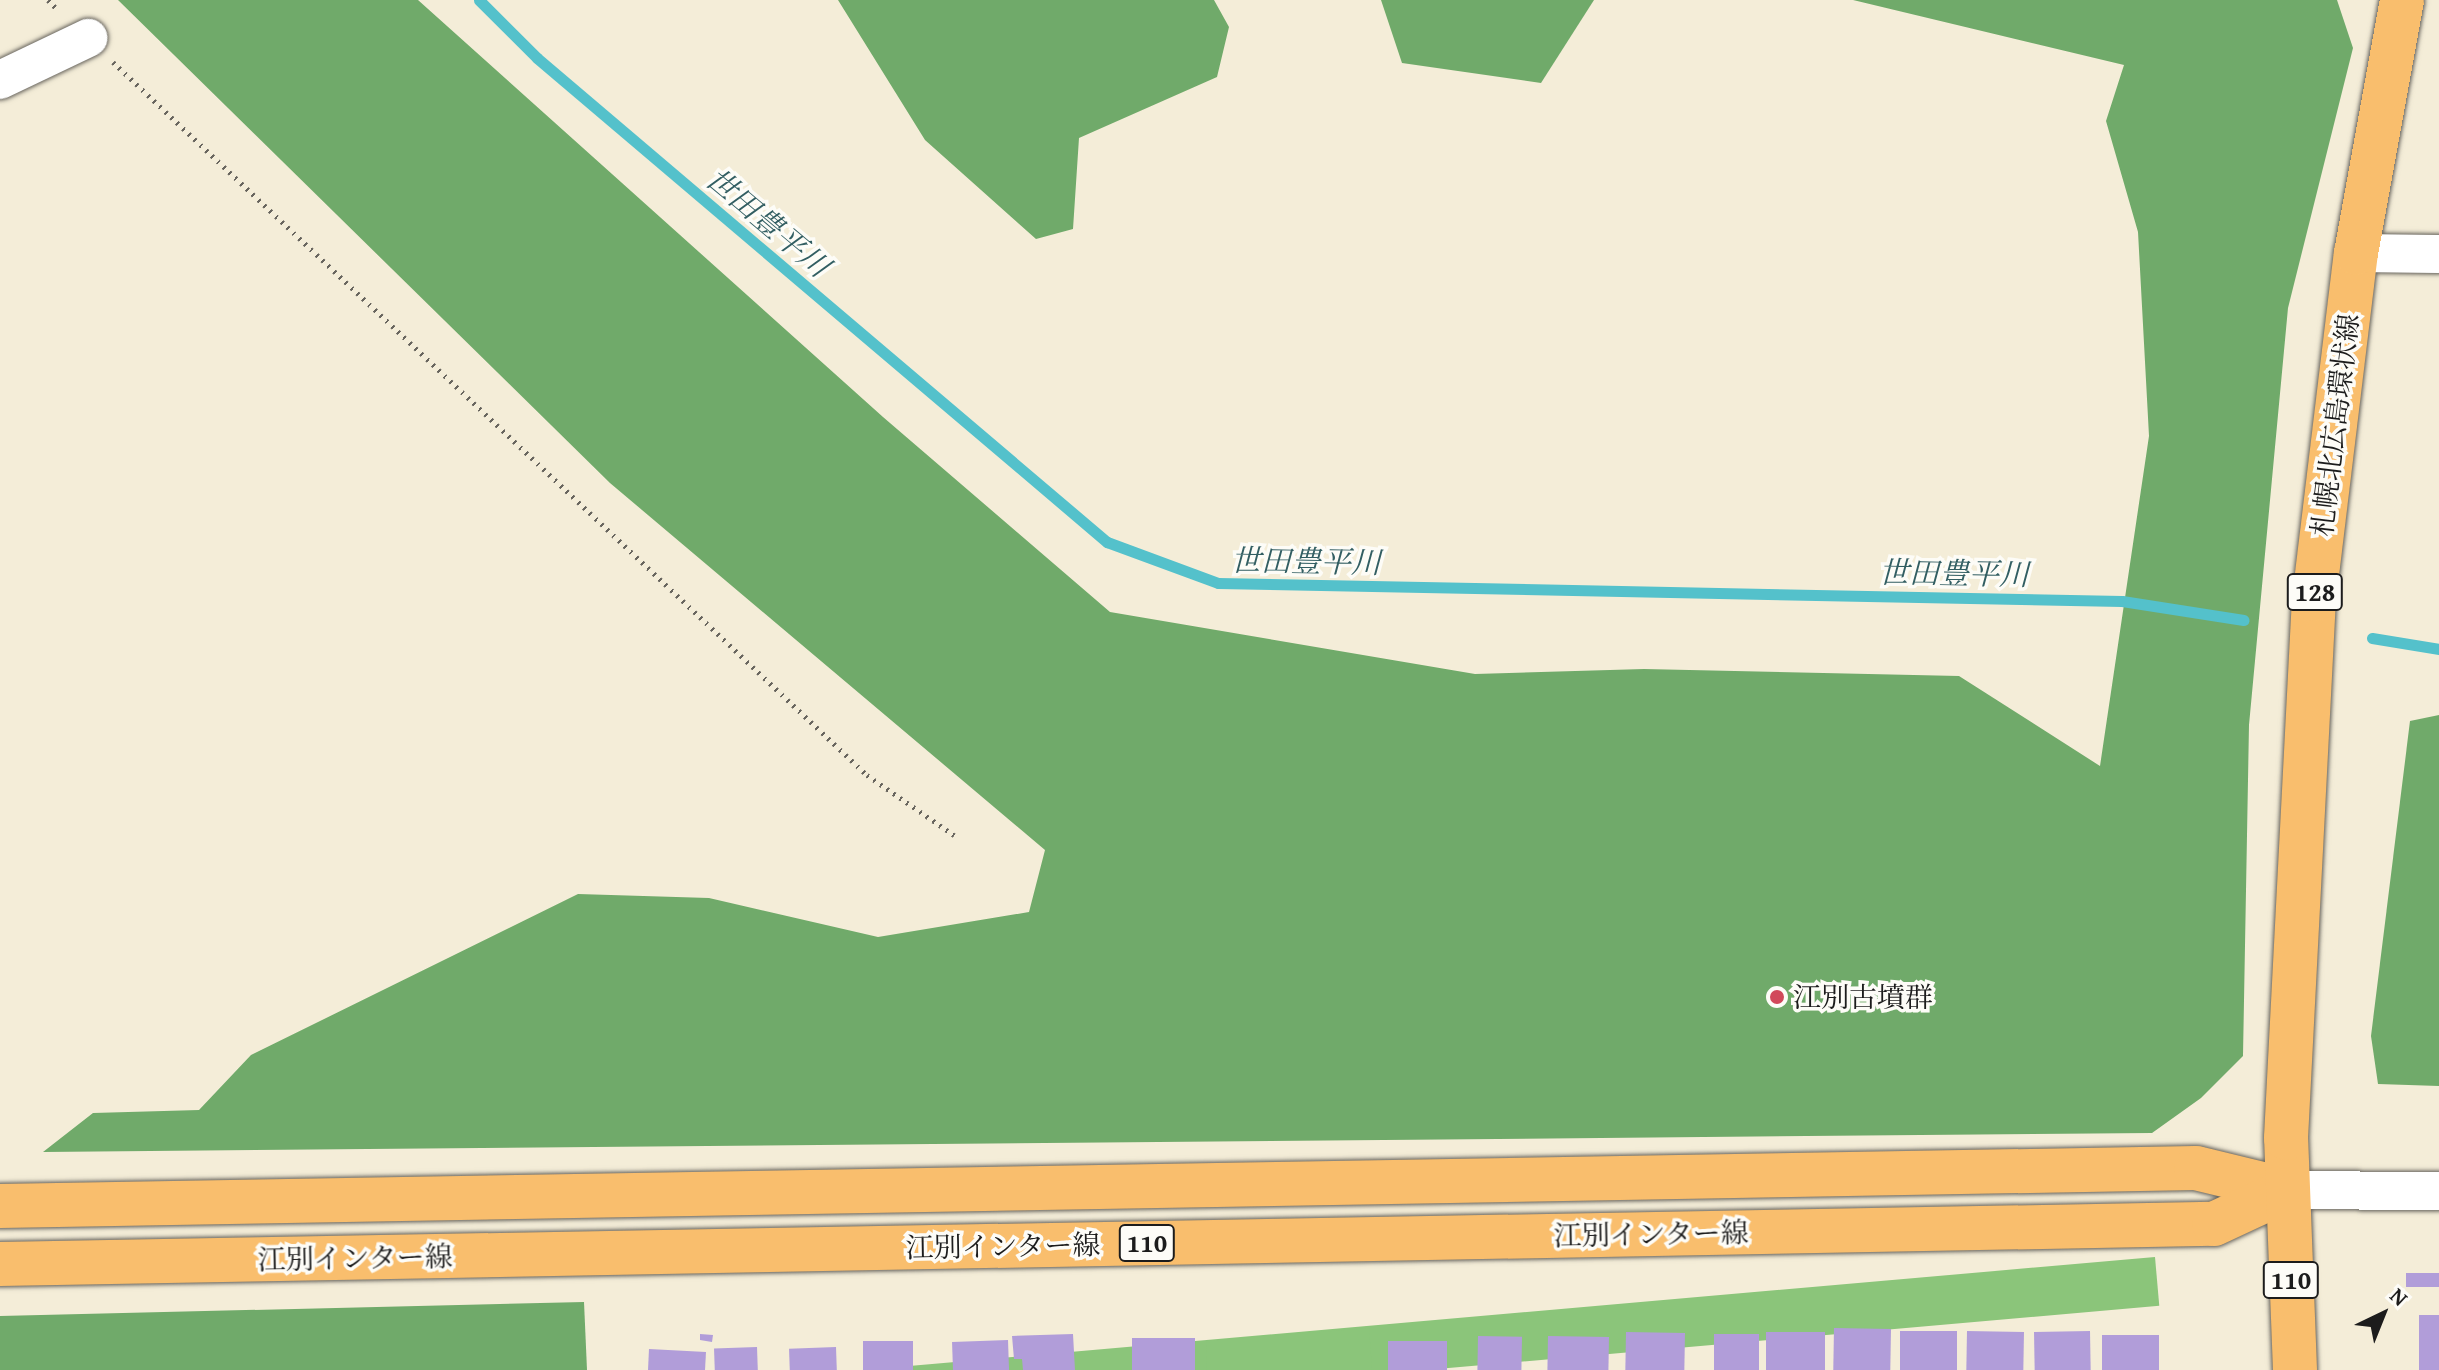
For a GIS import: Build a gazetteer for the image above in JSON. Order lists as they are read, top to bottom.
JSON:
{
  "streets": {
    "main road": [
      "札幌北広島環状線",
      "128",
      "江別インター線",
      "110"
    ]
  },
  "crossings": [
    ["札幌北広島環状線", "江別インター線"],
    ["札幌北広島環状線", "110"],
    ["江別インター線", "110"]
  ],
  "water": ["世田豊平川"],
  "places": ["江別古墳群"],
  "north": "top right"
}
